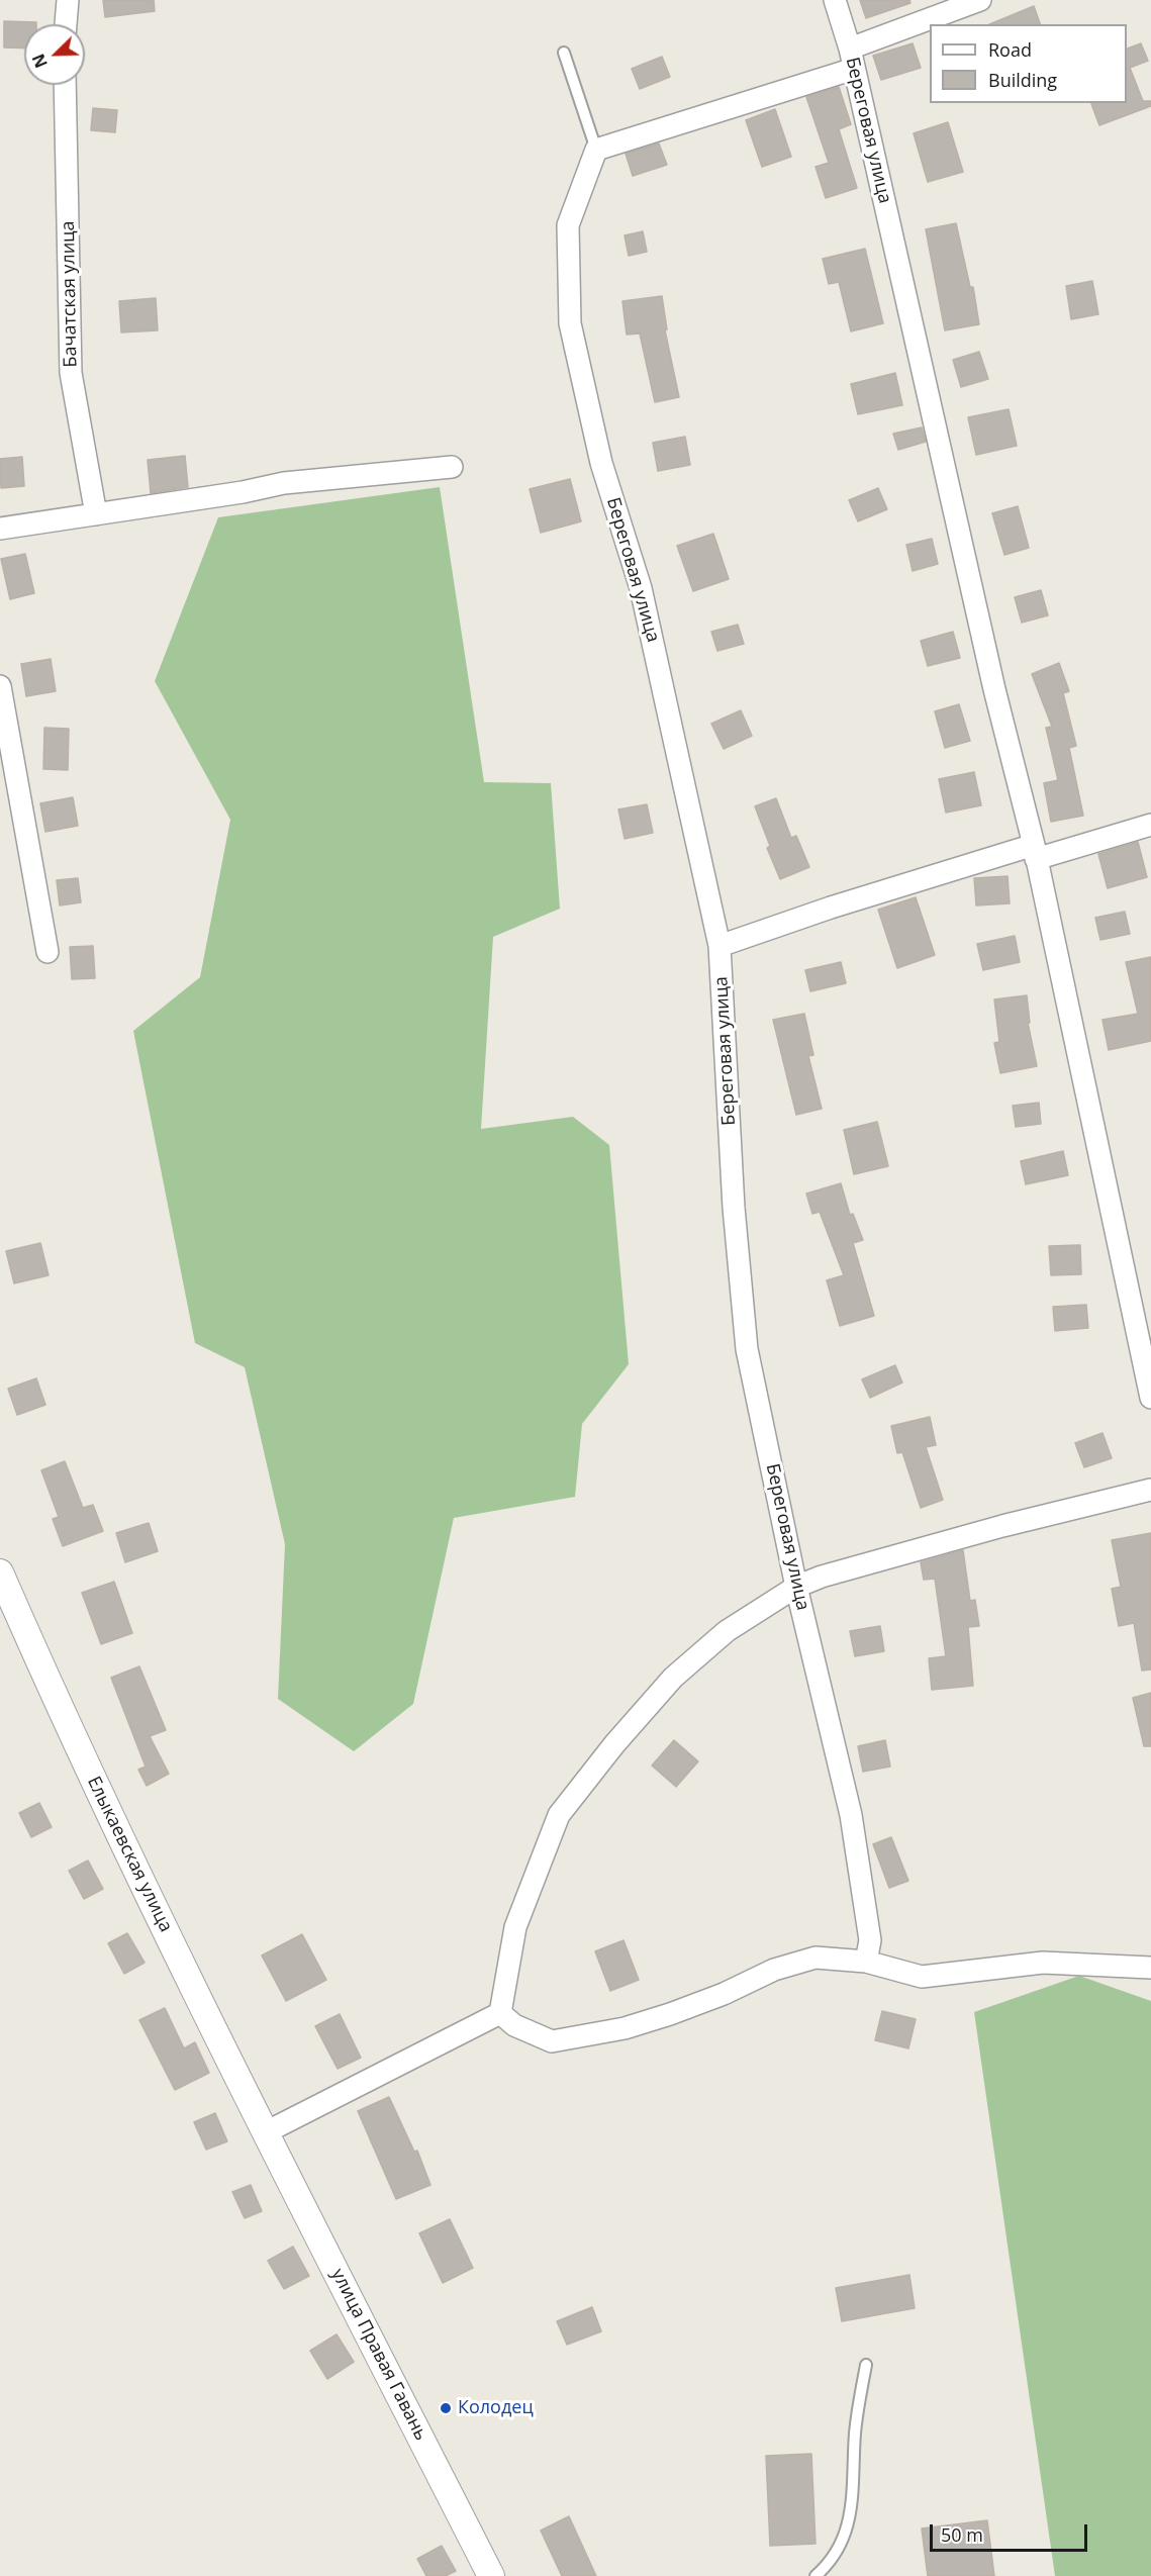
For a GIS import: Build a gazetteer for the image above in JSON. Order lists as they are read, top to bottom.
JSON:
{
  "streets": {
    "street": [
      "Береговая улица",
      "Бачатская улица",
      "Елыкаевская улица",
      "улица Правая Гавань"
    ]
  },
  "crossings": [
    ["Елыкаевская улица", "улица Правая Гавань"]
  ],
  "places": ["Колодец"],
  "legend": ["Road", "Building"],
  "scale_bar": "50 m",
  "north": "bottom left"
}
